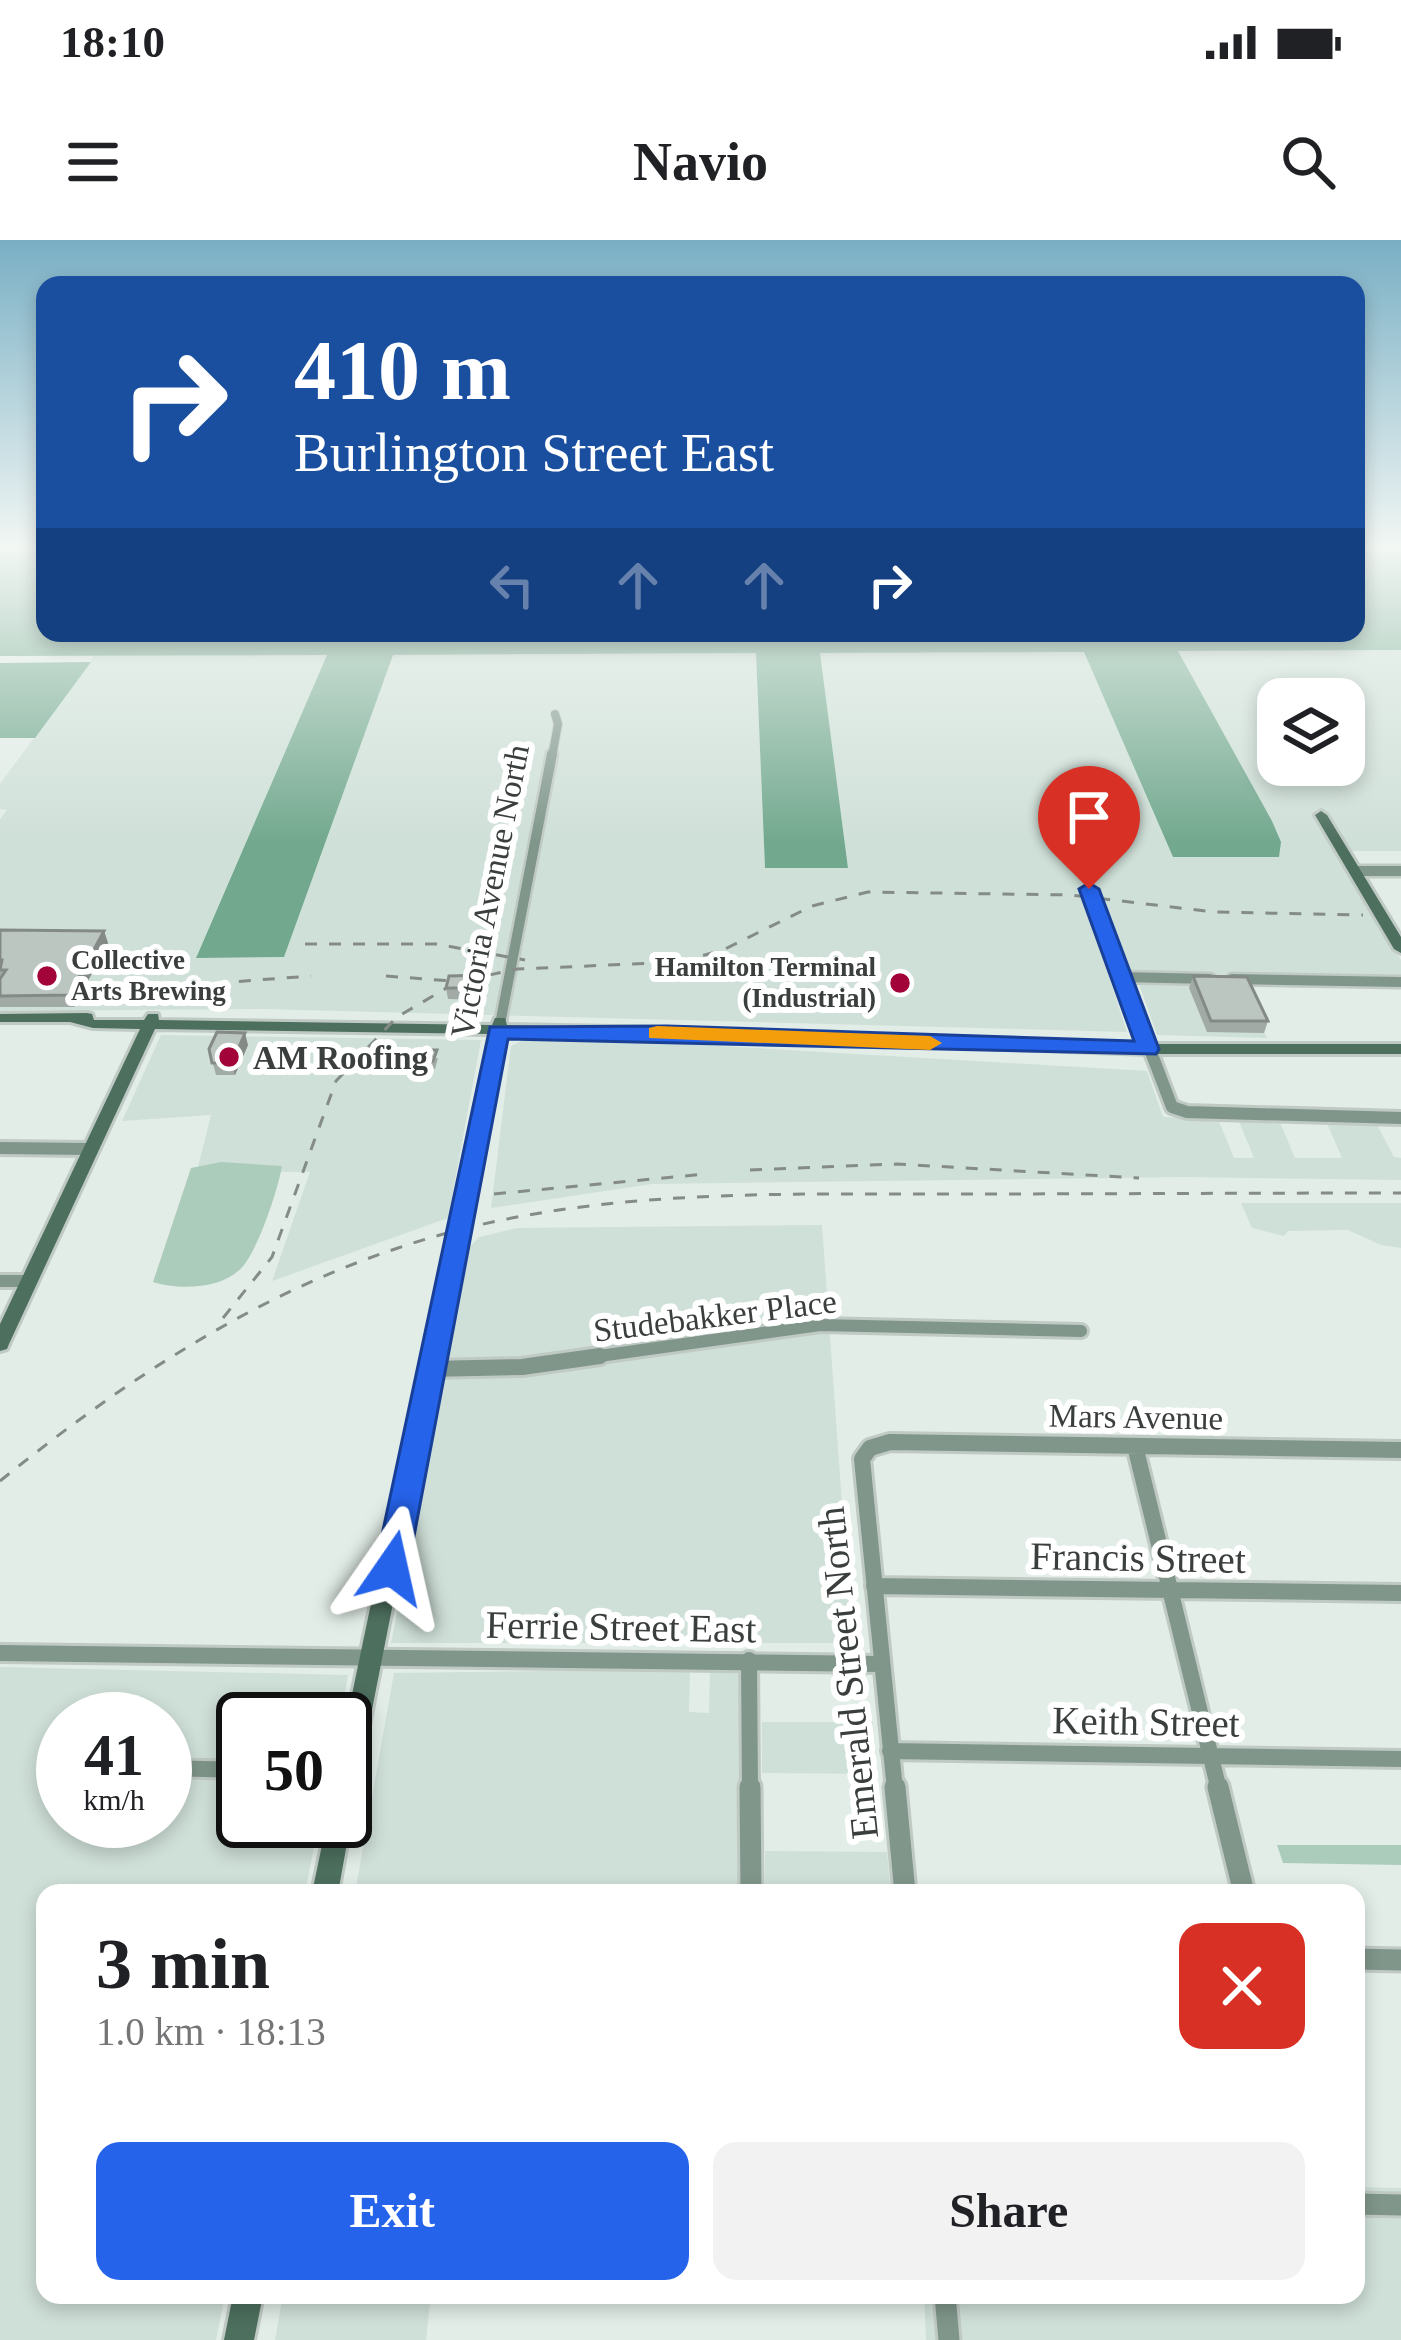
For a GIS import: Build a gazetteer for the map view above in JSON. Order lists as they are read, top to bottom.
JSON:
{
  "streets": {
    "main road": ["Victoria Avenue North"],
    "street": [
      "Studebakker Place",
      "Mars Avenue",
      "Francis Street",
      "Ferrie Street East",
      "Emerald Street North",
      "Keith Street"
    ]
  },
  "crossings": [
    ["Victoria Avenue North", "Studebakker Place"],
    ["Victoria Avenue North", "Ferrie Street East"],
    ["Mars Avenue", "Emerald Street North"],
    ["Francis Street", "Emerald Street North"],
    ["Ferrie Street East", "Emerald Street North"],
    ["Emerald Street North", "Keith Street"]
  ],
  "places": ["Collective Arts Brewing", "Hamilton Terminal (Industrial)", "AM Roofing"],
  "page": {
    "status": "18:10",
    "header": "Navio",
    "turn": ["410 m", "Burlington Street East"],
    "speed": "41 km/h",
    "limit": "50",
    "heading": ["3 min", "1.0 km · 18:13"],
    "buttons": ["Exit", "Share"]
  }
}
